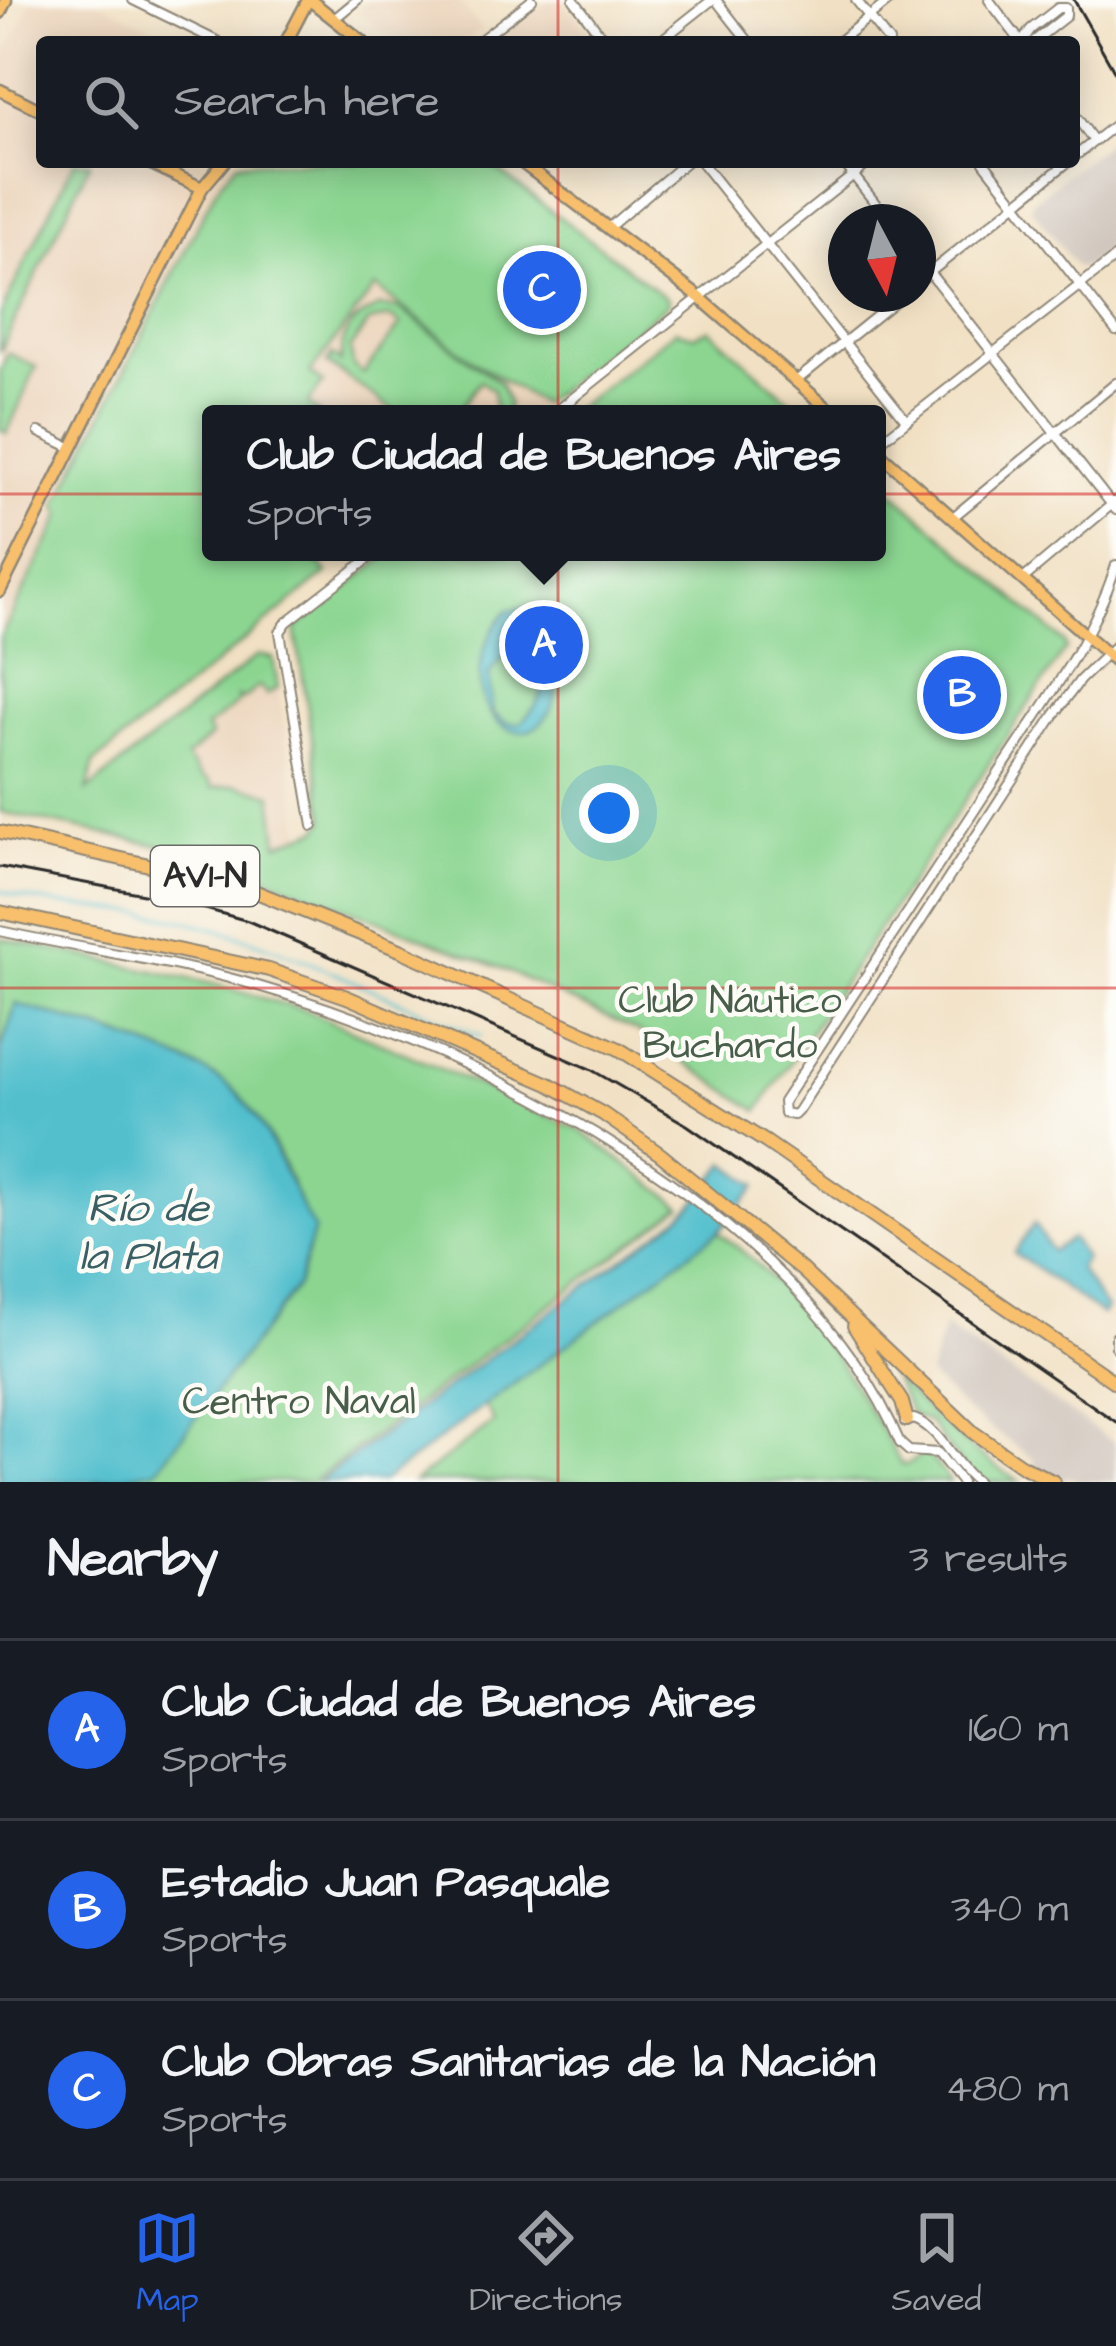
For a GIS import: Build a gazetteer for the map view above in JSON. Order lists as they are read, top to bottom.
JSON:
{
  "streets": {
    "highway": ["AV1-N"]
  },
  "water": ["Río de la Plata"],
  "parks": ["Club Náutico Buchardo", "Centro Naval"],
  "north": "bottom",
  "page": {
    "search": "Search here",
    "pins": ["C", "A", "B"],
    "popup": ["Club Ciudad de Buenos Aires", "Sports"],
    "heading": ["Nearby", "3 results"],
    "list": [
      {
        "mark": "A",
        "name": "Club Ciudad de Buenos Aires",
        "note": "Sports",
        "value": "160 m"
      },
      {
        "mark": "B",
        "name": "Estadio Juan Pasquale",
        "note": "Sports",
        "value": "340 m"
      },
      {
        "mark": "C",
        "name": "Club Obras Sanitarias de la Nación",
        "note": "Sports",
        "value": "480 m"
      }
    ],
    "nav": ["Map", "Directions", "Saved"]
  }
}
